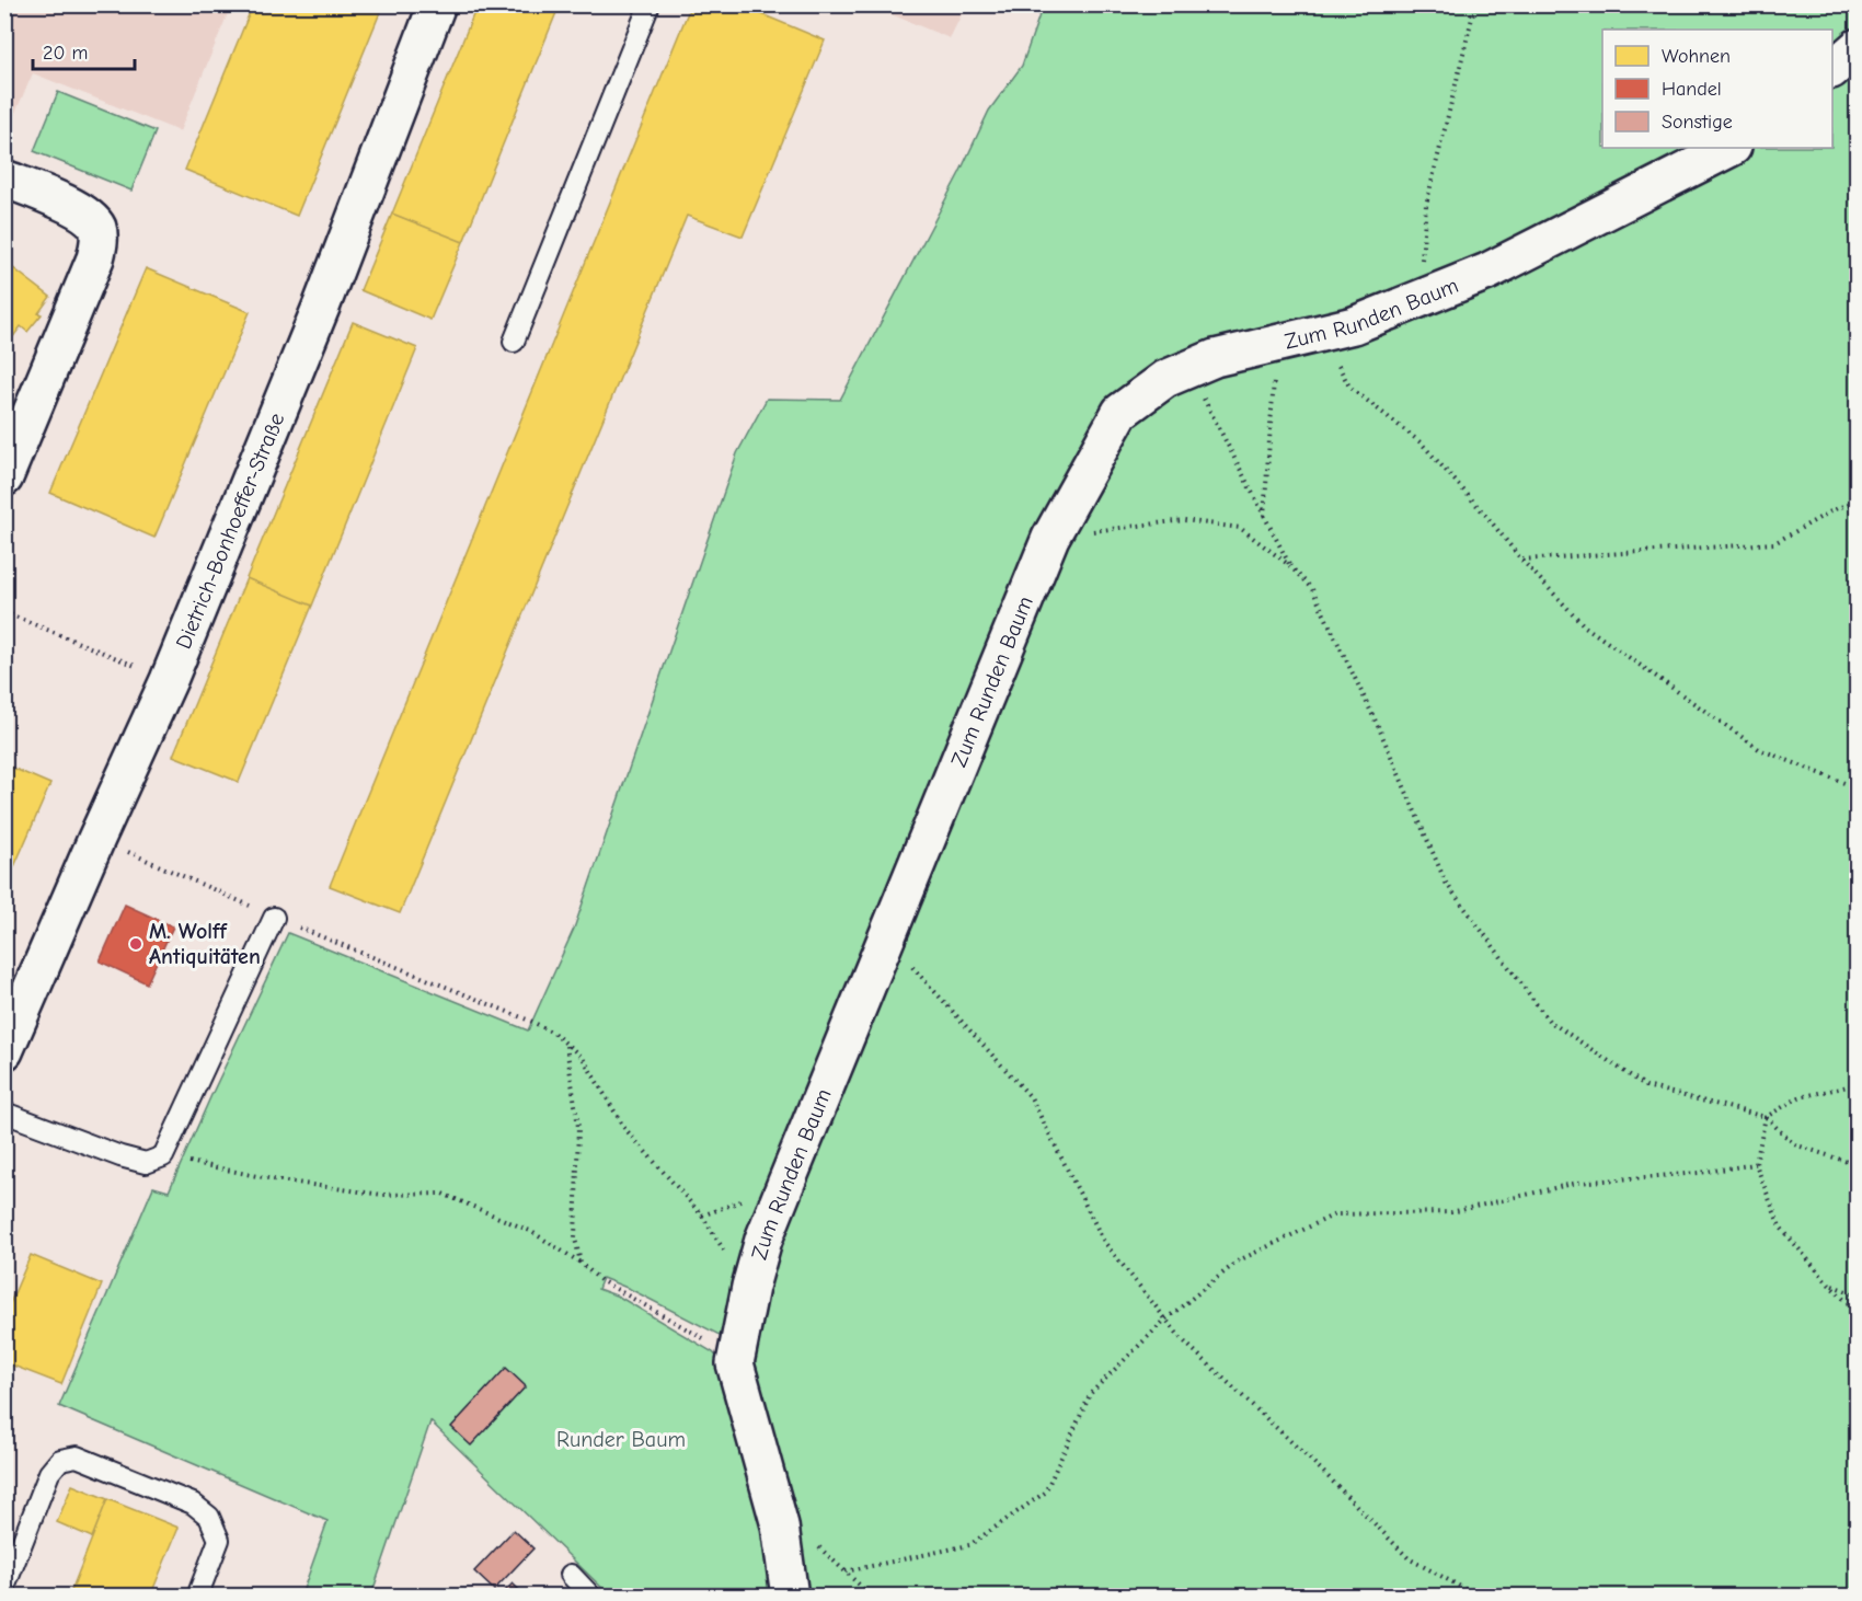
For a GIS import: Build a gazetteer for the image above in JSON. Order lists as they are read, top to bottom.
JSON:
{
  "streets": {
    "street": ["Zum Runden Baum", "Dietrich-Bonhoeffer-Straße"]
  },
  "parks": ["Runder Baum"],
  "places": ["M. Wolff Antiquitäten"],
  "legend": ["Wohnen", "Handel", "Sonstige"],
  "scale_bar": "20 m"
}
